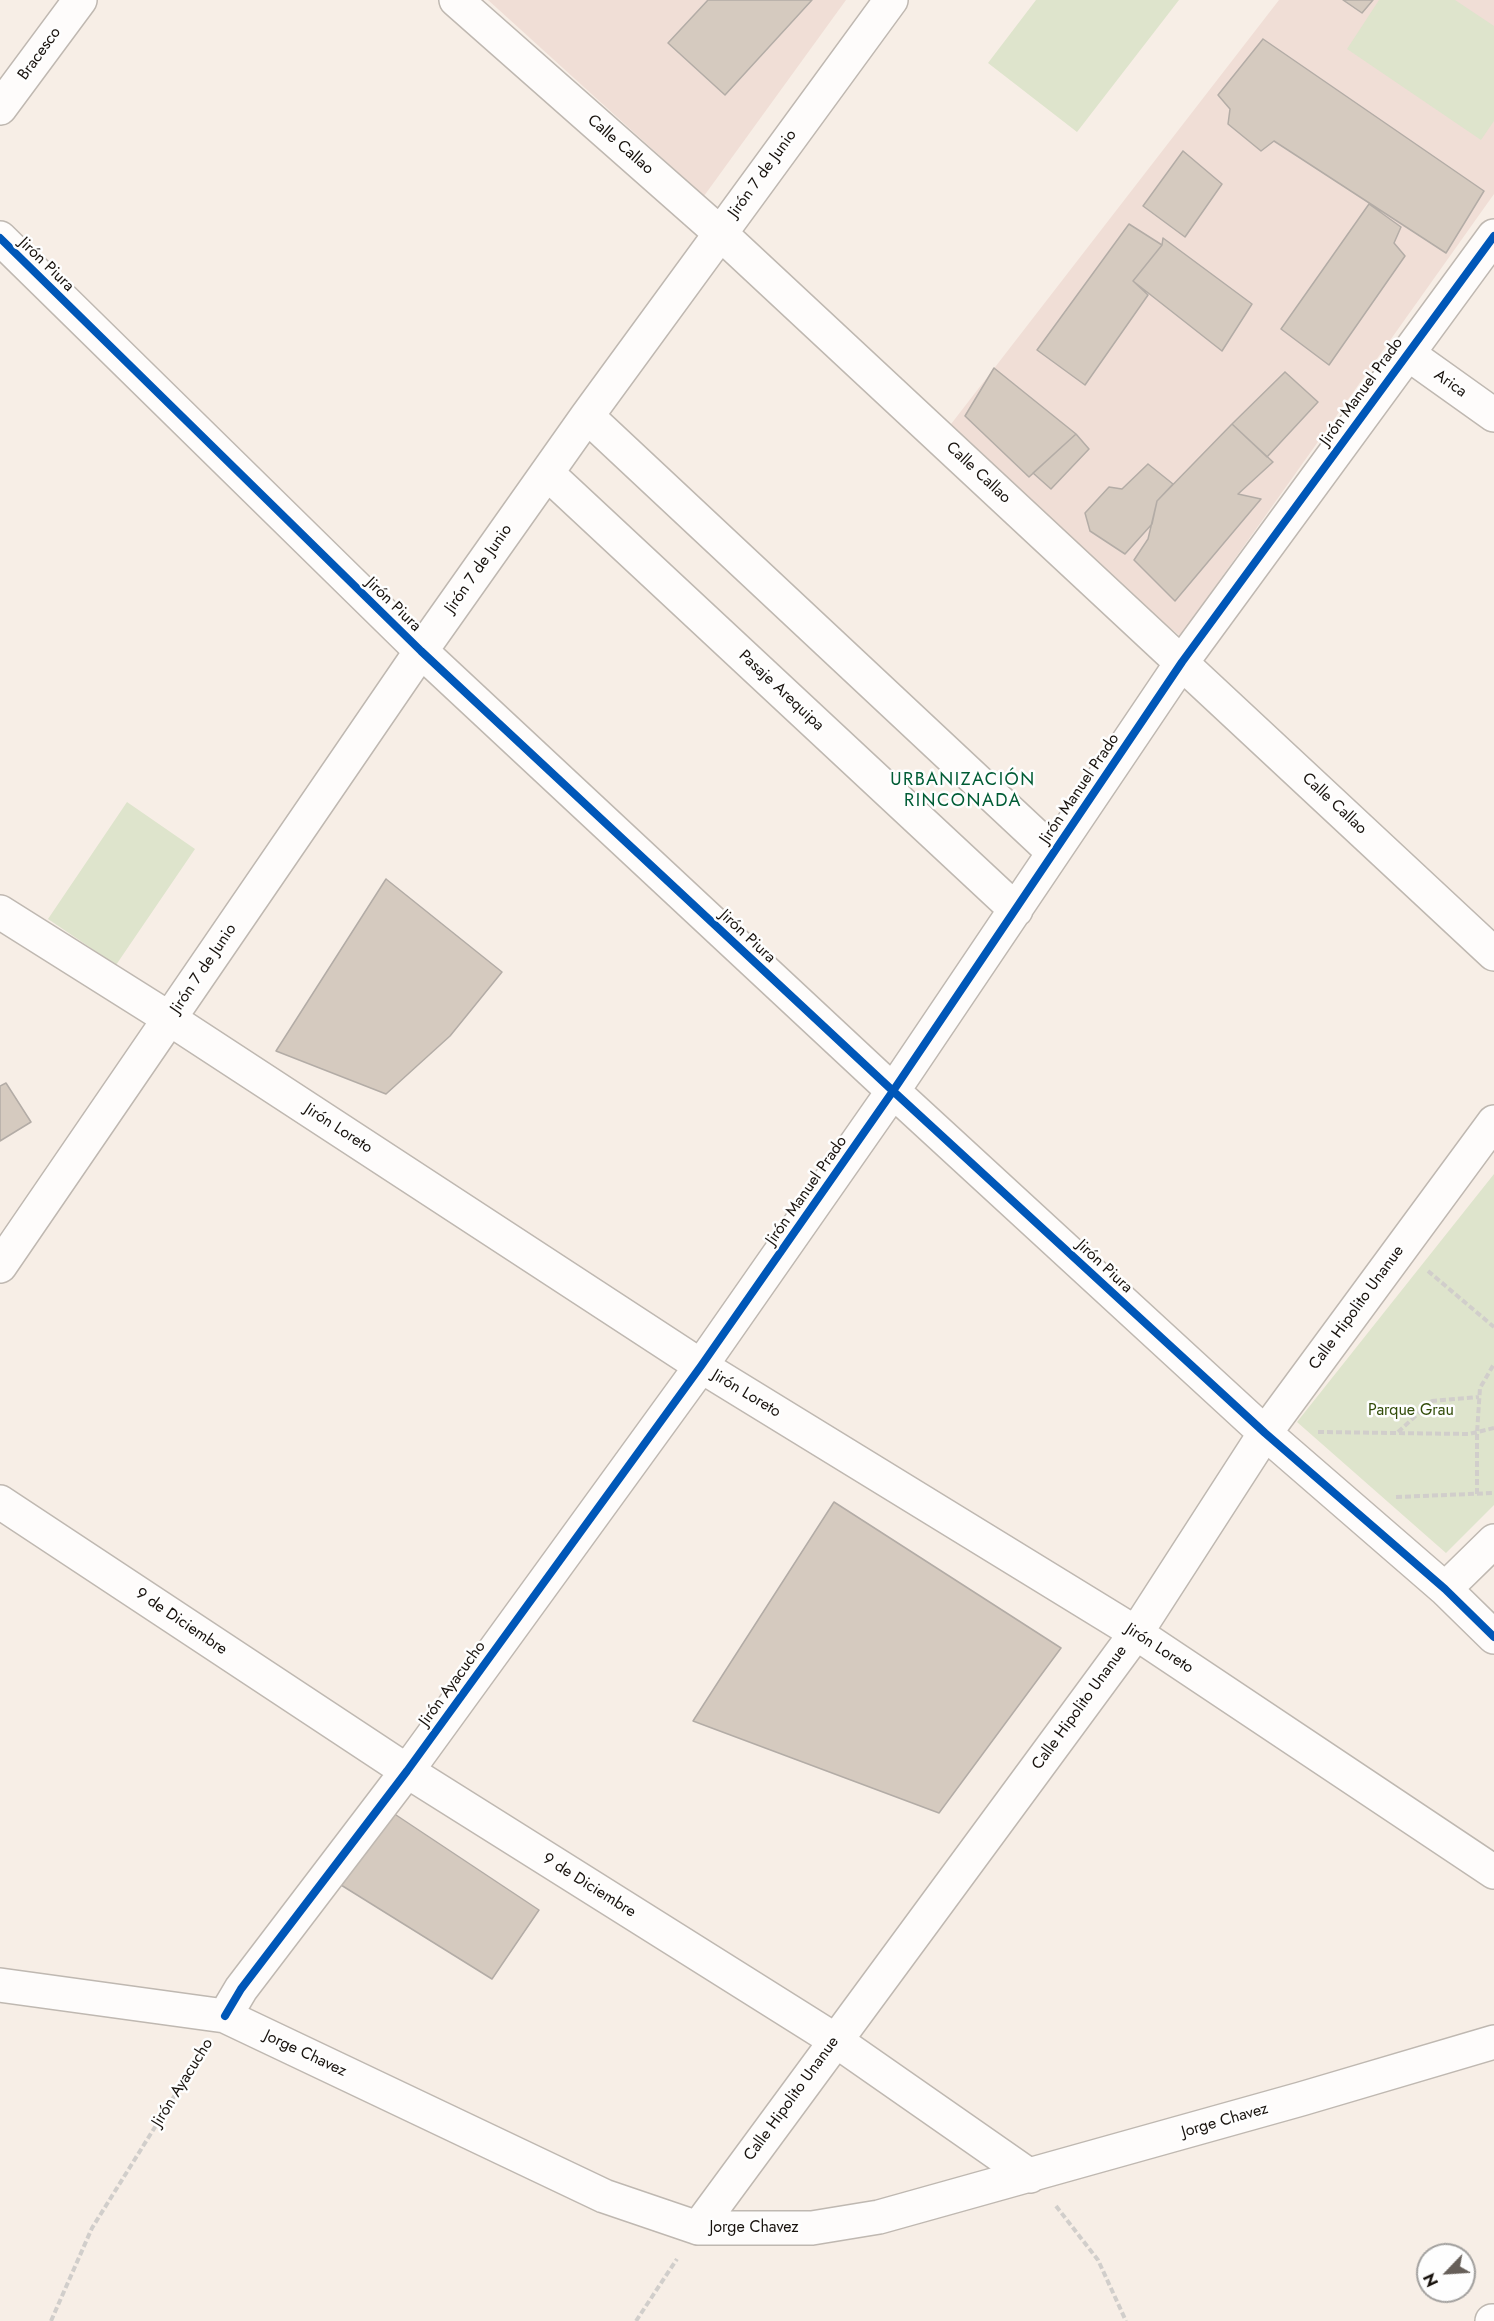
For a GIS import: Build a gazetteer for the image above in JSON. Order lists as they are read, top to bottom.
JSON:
{
  "streets": {
    "street": [
      "Bracesco",
      "Calle Callao",
      "Jirón 7 de Junio",
      "Jirón Piura",
      "Arica",
      "Jirón Manuel Prado",
      "Pasaje Arequipa",
      "Jirón Loreto",
      "Calle Hipolito Unanue",
      "9 de Diciembre",
      "Jirón Ayacucho",
      "Jorge Chavez"
    ]
  },
  "crossings": [
    ["Calle Callao", "Jirón 7 de Junio"],
    ["Calle Callao", "Jirón Manuel Prado"],
    ["Jirón 7 de Junio", "Jirón Piura"],
    ["Jirón 7 de Junio", "Pasaje Arequipa"],
    ["Jirón 7 de Junio", "Jirón Loreto"],
    ["Jirón Piura", "Jirón Manuel Prado"],
    ["Jirón Piura", "Calle Hipolito Unanue"],
    ["Arica", "Jirón Manuel Prado"],
    ["Jirón Manuel Prado", "Pasaje Arequipa"],
    ["Jirón Manuel Prado", "Jirón Loreto"],
    ["Jirón Manuel Prado", "Jirón Ayacucho"],
    ["Jirón Loreto", "Calle Hipolito Unanue"],
    ["Jirón Loreto", "Jirón Ayacucho"],
    ["Calle Hipolito Unanue", "9 de Diciembre"],
    ["Calle Hipolito Unanue", "Jorge Chavez"],
    ["9 de Diciembre", "Jirón Ayacucho"],
    ["9 de Diciembre", "Jorge Chavez"],
    ["Jirón Ayacucho", "Jorge Chavez"]
  ],
  "districts": ["URBANIZACIÓN RINCONADA"],
  "parks": ["Parque Grau"],
  "north": "bottom left"
}
